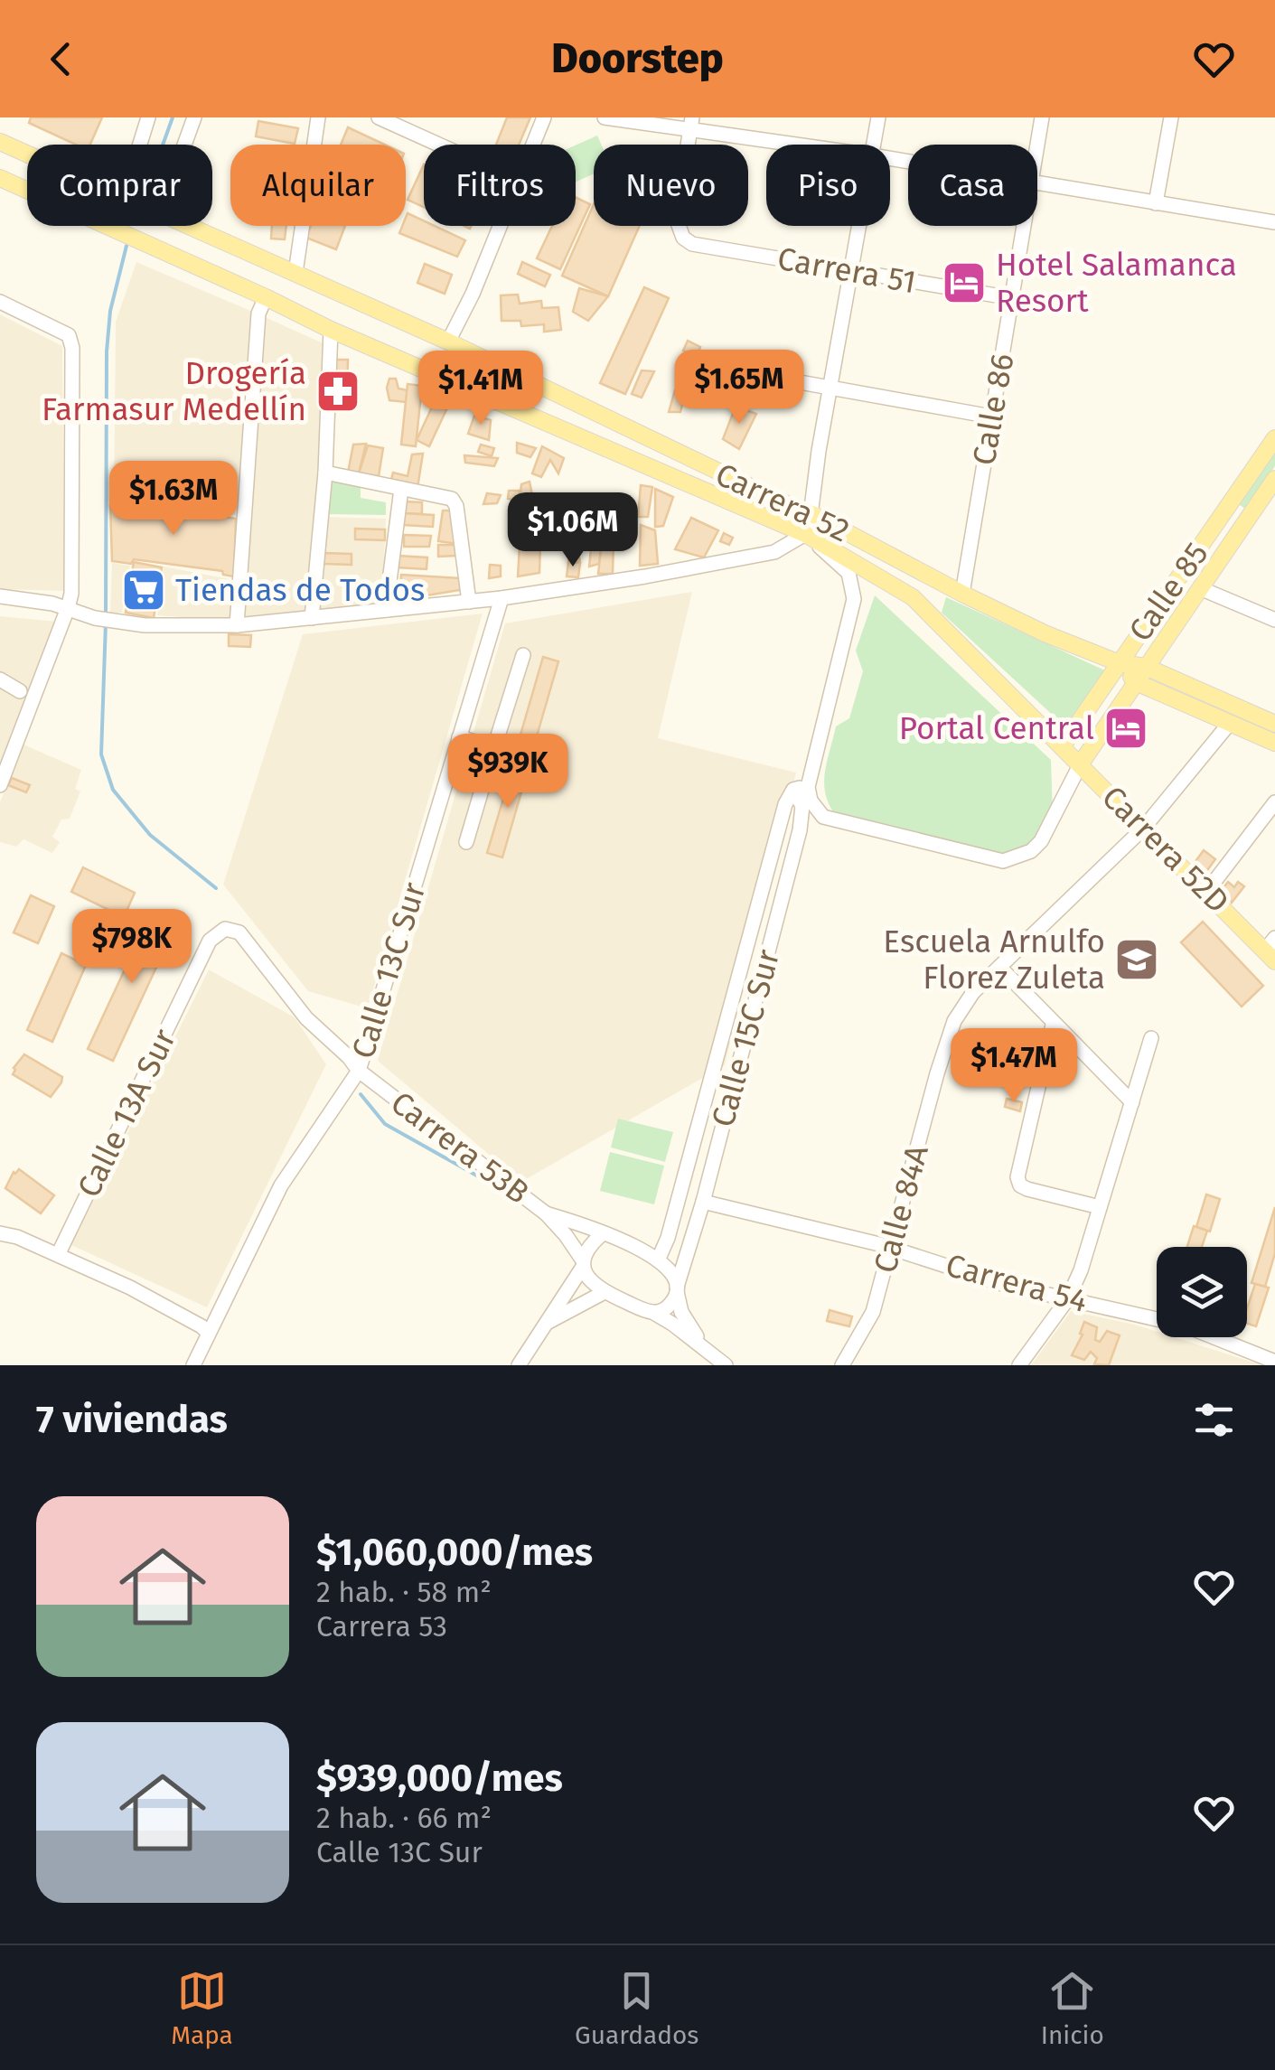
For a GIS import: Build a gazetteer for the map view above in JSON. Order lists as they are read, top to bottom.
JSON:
{
  "streets": {
    "main road": ["Carrera 52", "Calle 85", "Carrera 52D"],
    "street": [
      "Carrera 51",
      "Calle 86",
      "Calle 13C Sur",
      "Calle 15C Sur",
      "Calle 13A Sur",
      "Carrera 53B",
      "Calle 84A",
      "Carrera 54"
    ]
  },
  "crossings": [
    ["Carrera 51", "Calle 86"],
    ["Calle 86", "Carrera 52"],
    ["Carrera 52", "Calle 85"],
    ["Carrera 52", "Carrera 52D"],
    ["Carrera 52", "Calle 15C Sur"],
    ["Carrera 52", "Calle 84A"],
    ["Calle 85", "Carrera 52D"],
    ["Carrera 52D", "Calle 15C Sur"],
    ["Carrera 52D", "Calle 84A"],
    ["Calle 13C Sur", "Carrera 53B"],
    ["Calle 15C Sur", "Carrera 53B"],
    ["Calle 15C Sur", "Carrera 54"],
    ["Calle 13A Sur", "Carrera 53B"],
    ["Calle 84A", "Carrera 54"]
  ],
  "places": {
    "hotel": ["Hotel Salamanca Resort", "Portal Central"],
    "pharmacy": ["Drogería Farmasur Medellín"],
    "supermarket": ["Tiendas de Todos"],
    "school or university": ["Escuela Arnulfo Florez Zuleta"]
  },
  "page": {
    "header": "Doorstep",
    "chip": [
      "Comprar",
      "Alquilar",
      "Filtros",
      "Nuevo",
      "Piso",
      "Casa"
    ],
    "price": [
      "$1.65M",
      "$1.41M",
      "$1.63M",
      "$1.06M",
      "$939K",
      "$798K",
      "$1.47M"
    ],
    "heading": "7 viviendas",
    "list": [
      {
        "name": "$1,060,000/mes",
        "note": "2 hab. · 58 m² · Carrera 53"
      },
      {
        "name": "$939,000/mes",
        "note": "2 hab. · 66 m² · Calle 13C Sur"
      }
    ],
    "tabs": ["Mapa", "Guardados", "Inicio"]
  }
}
